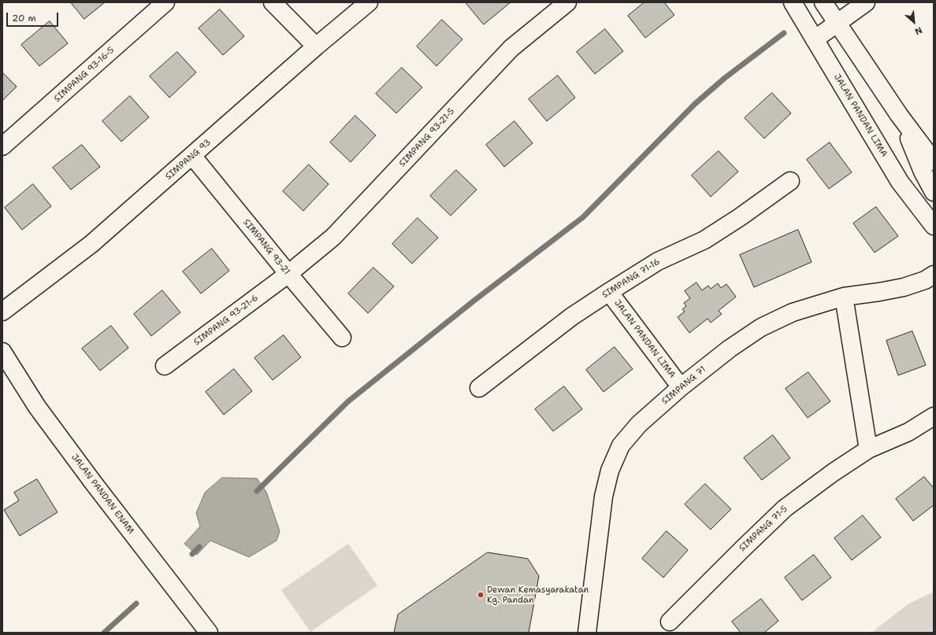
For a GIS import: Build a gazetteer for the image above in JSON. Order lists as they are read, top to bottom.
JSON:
{
  "streets": {
    "street": [
      "SIMPANG 93-16-5",
      "JALAN PANDAN LIMA",
      "SIMPANG 93-21-5",
      "SIMPANG 93",
      "SIMPANG 93-21",
      "SIMPANG 71-16",
      "SIMPANG 93-21-6",
      "SIMPANG 71",
      "JALAN PANDAN ENAM",
      "SIMPANG 71-5"
    ]
  },
  "crossings": [
    ["JALAN PANDAN LIMA", "SIMPANG 71-16"],
    ["JALAN PANDAN LIMA", "SIMPANG 71"],
    ["SIMPANG 93-21-5", "SIMPANG 93-21"],
    ["SIMPANG 93-21-5", "SIMPANG 93-21-6"],
    ["SIMPANG 93", "SIMPANG 93-21"],
    ["SIMPANG 93-21", "SIMPANG 93-21-6"]
  ],
  "places": ["Dewan Kemasyarakatan Kg. Pandan"],
  "scale_bar": "20 m",
  "north": "bottom right"
}
